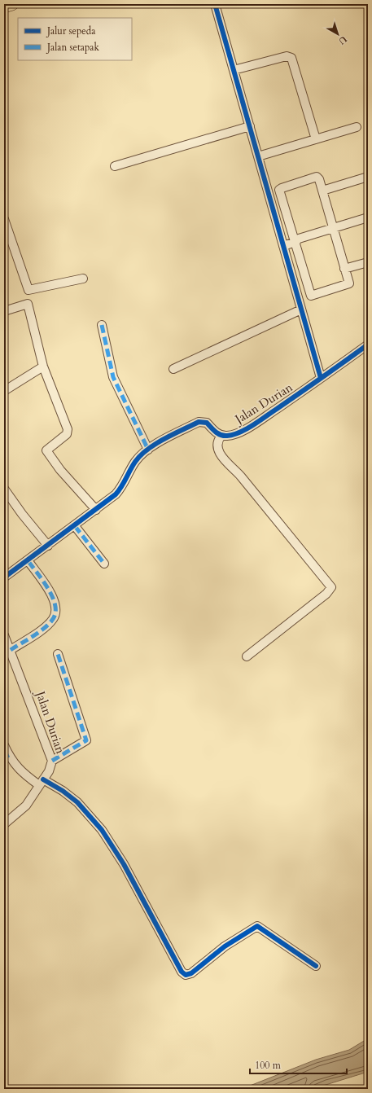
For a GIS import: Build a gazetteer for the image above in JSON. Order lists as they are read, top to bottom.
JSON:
{
  "streets": {
    "street": ["Jalan Durian"]
  },
  "legend": ["Jalur sepeda", "Jalan setapak"],
  "scale_bar": "100 m",
  "north": "bottom right"
}
